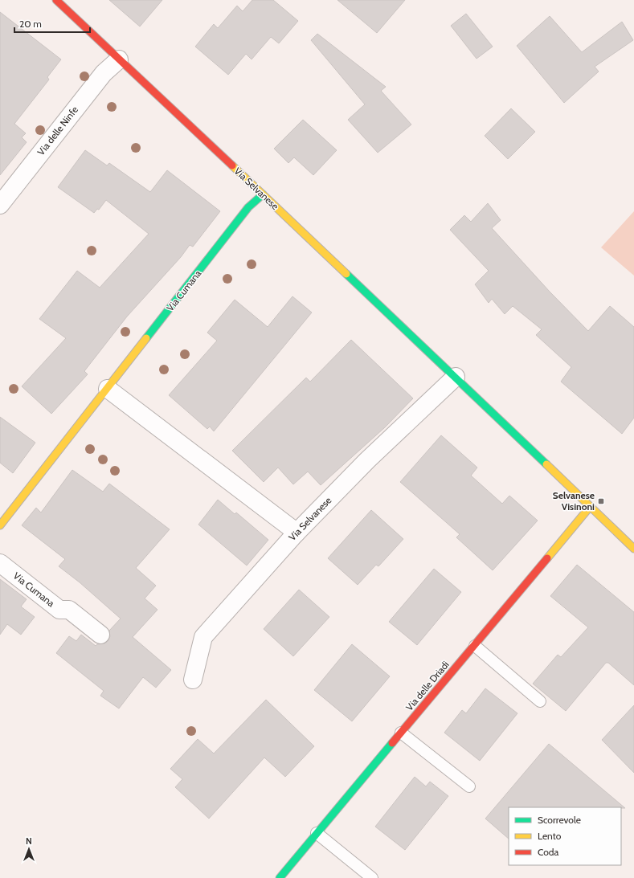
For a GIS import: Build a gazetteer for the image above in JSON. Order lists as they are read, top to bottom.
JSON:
{
  "streets": {
    "street": [
      "Via delle Ninfe",
      "Via Selvanese",
      "Via Cumana",
      "Via delle Driadi"
    ]
  },
  "crossings": [
    ["Via delle Ninfe", "Via Selvanese"],
    ["Via Selvanese", "Via Cumana"],
    ["Via Selvanese", "Via delle Driadi"]
  ],
  "places": {
    "transit": ["Selvanese Visinoni"]
  },
  "legend": ["Scorrevole", "Lento", "Coda"],
  "scale_bar": "20 m",
  "north": "top"
}
